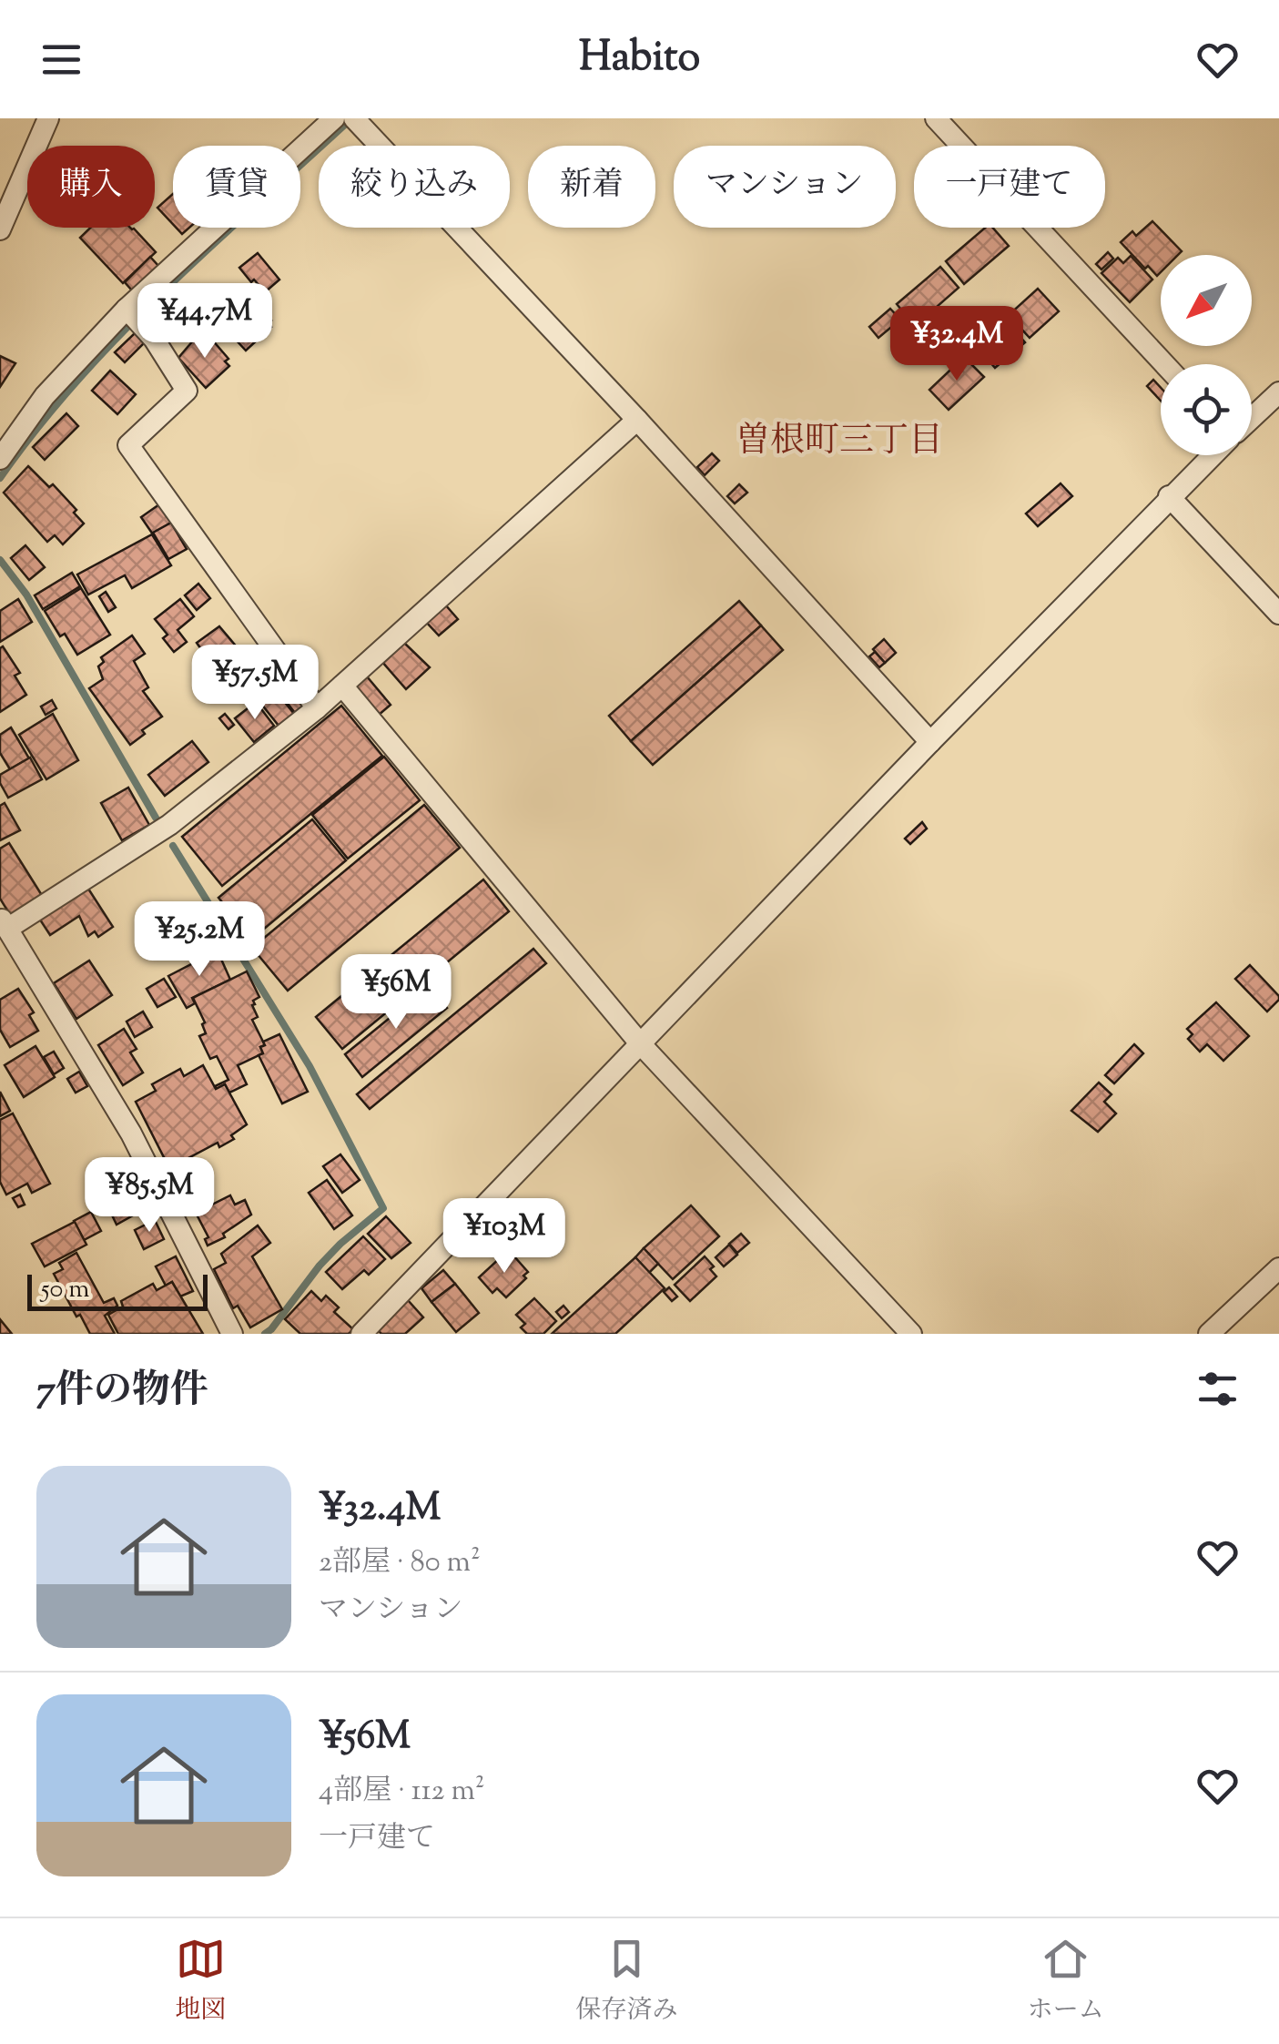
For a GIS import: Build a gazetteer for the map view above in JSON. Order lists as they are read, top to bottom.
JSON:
{
  "districts": ["曽根町三丁目"],
  "scale_bar": "50 m",
  "north": "bottom left",
  "page": {
    "header": "Habito",
    "chip": [
      "購入",
      "賃貸",
      "絞り込み",
      "新着",
      "マンション",
      "一戸建て"
    ],
    "price": [
      "¥44.7M",
      "¥32.4M",
      "¥57.5M",
      "¥25.2M",
      "¥56M",
      "¥85.5M",
      "¥103M"
    ],
    "scale": "50 m",
    "heading": "7件の物件",
    "list": [
      {
        "name": "¥32.4M",
        "note": "2部屋 · 80 m² · マンション"
      },
      {
        "name": "¥56M",
        "note": "4部屋 · 112 m² · 一戸建て"
      }
    ],
    "tabs": ["地図", "保存済み", "ホーム"]
  }
}
